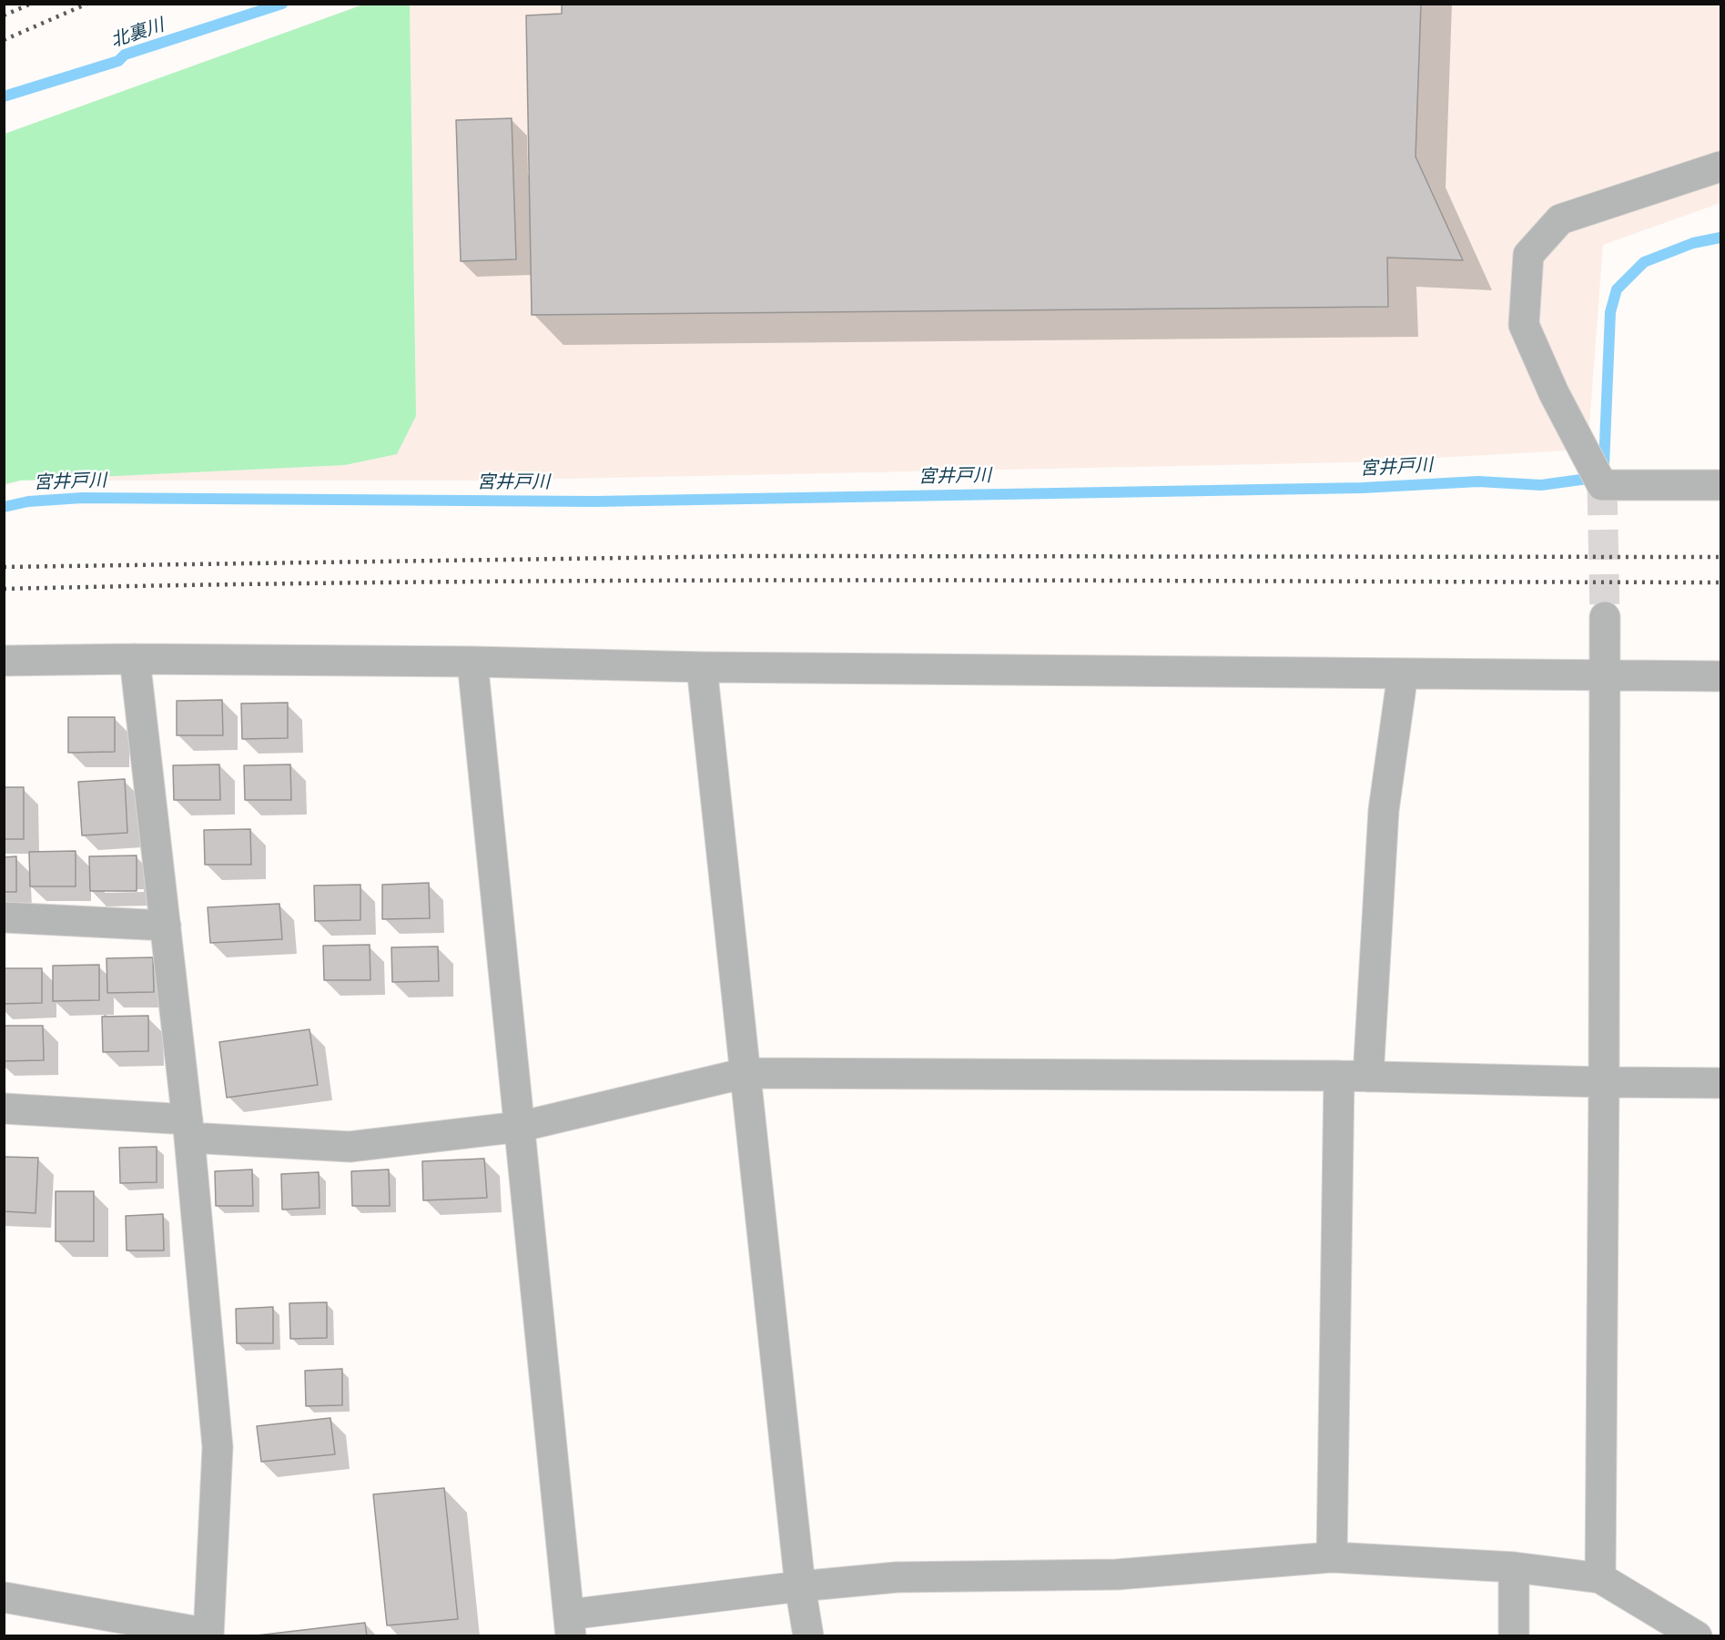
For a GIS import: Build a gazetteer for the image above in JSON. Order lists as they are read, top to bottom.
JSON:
{
  "water": ["北裏川", "宮井戸川"]
}
